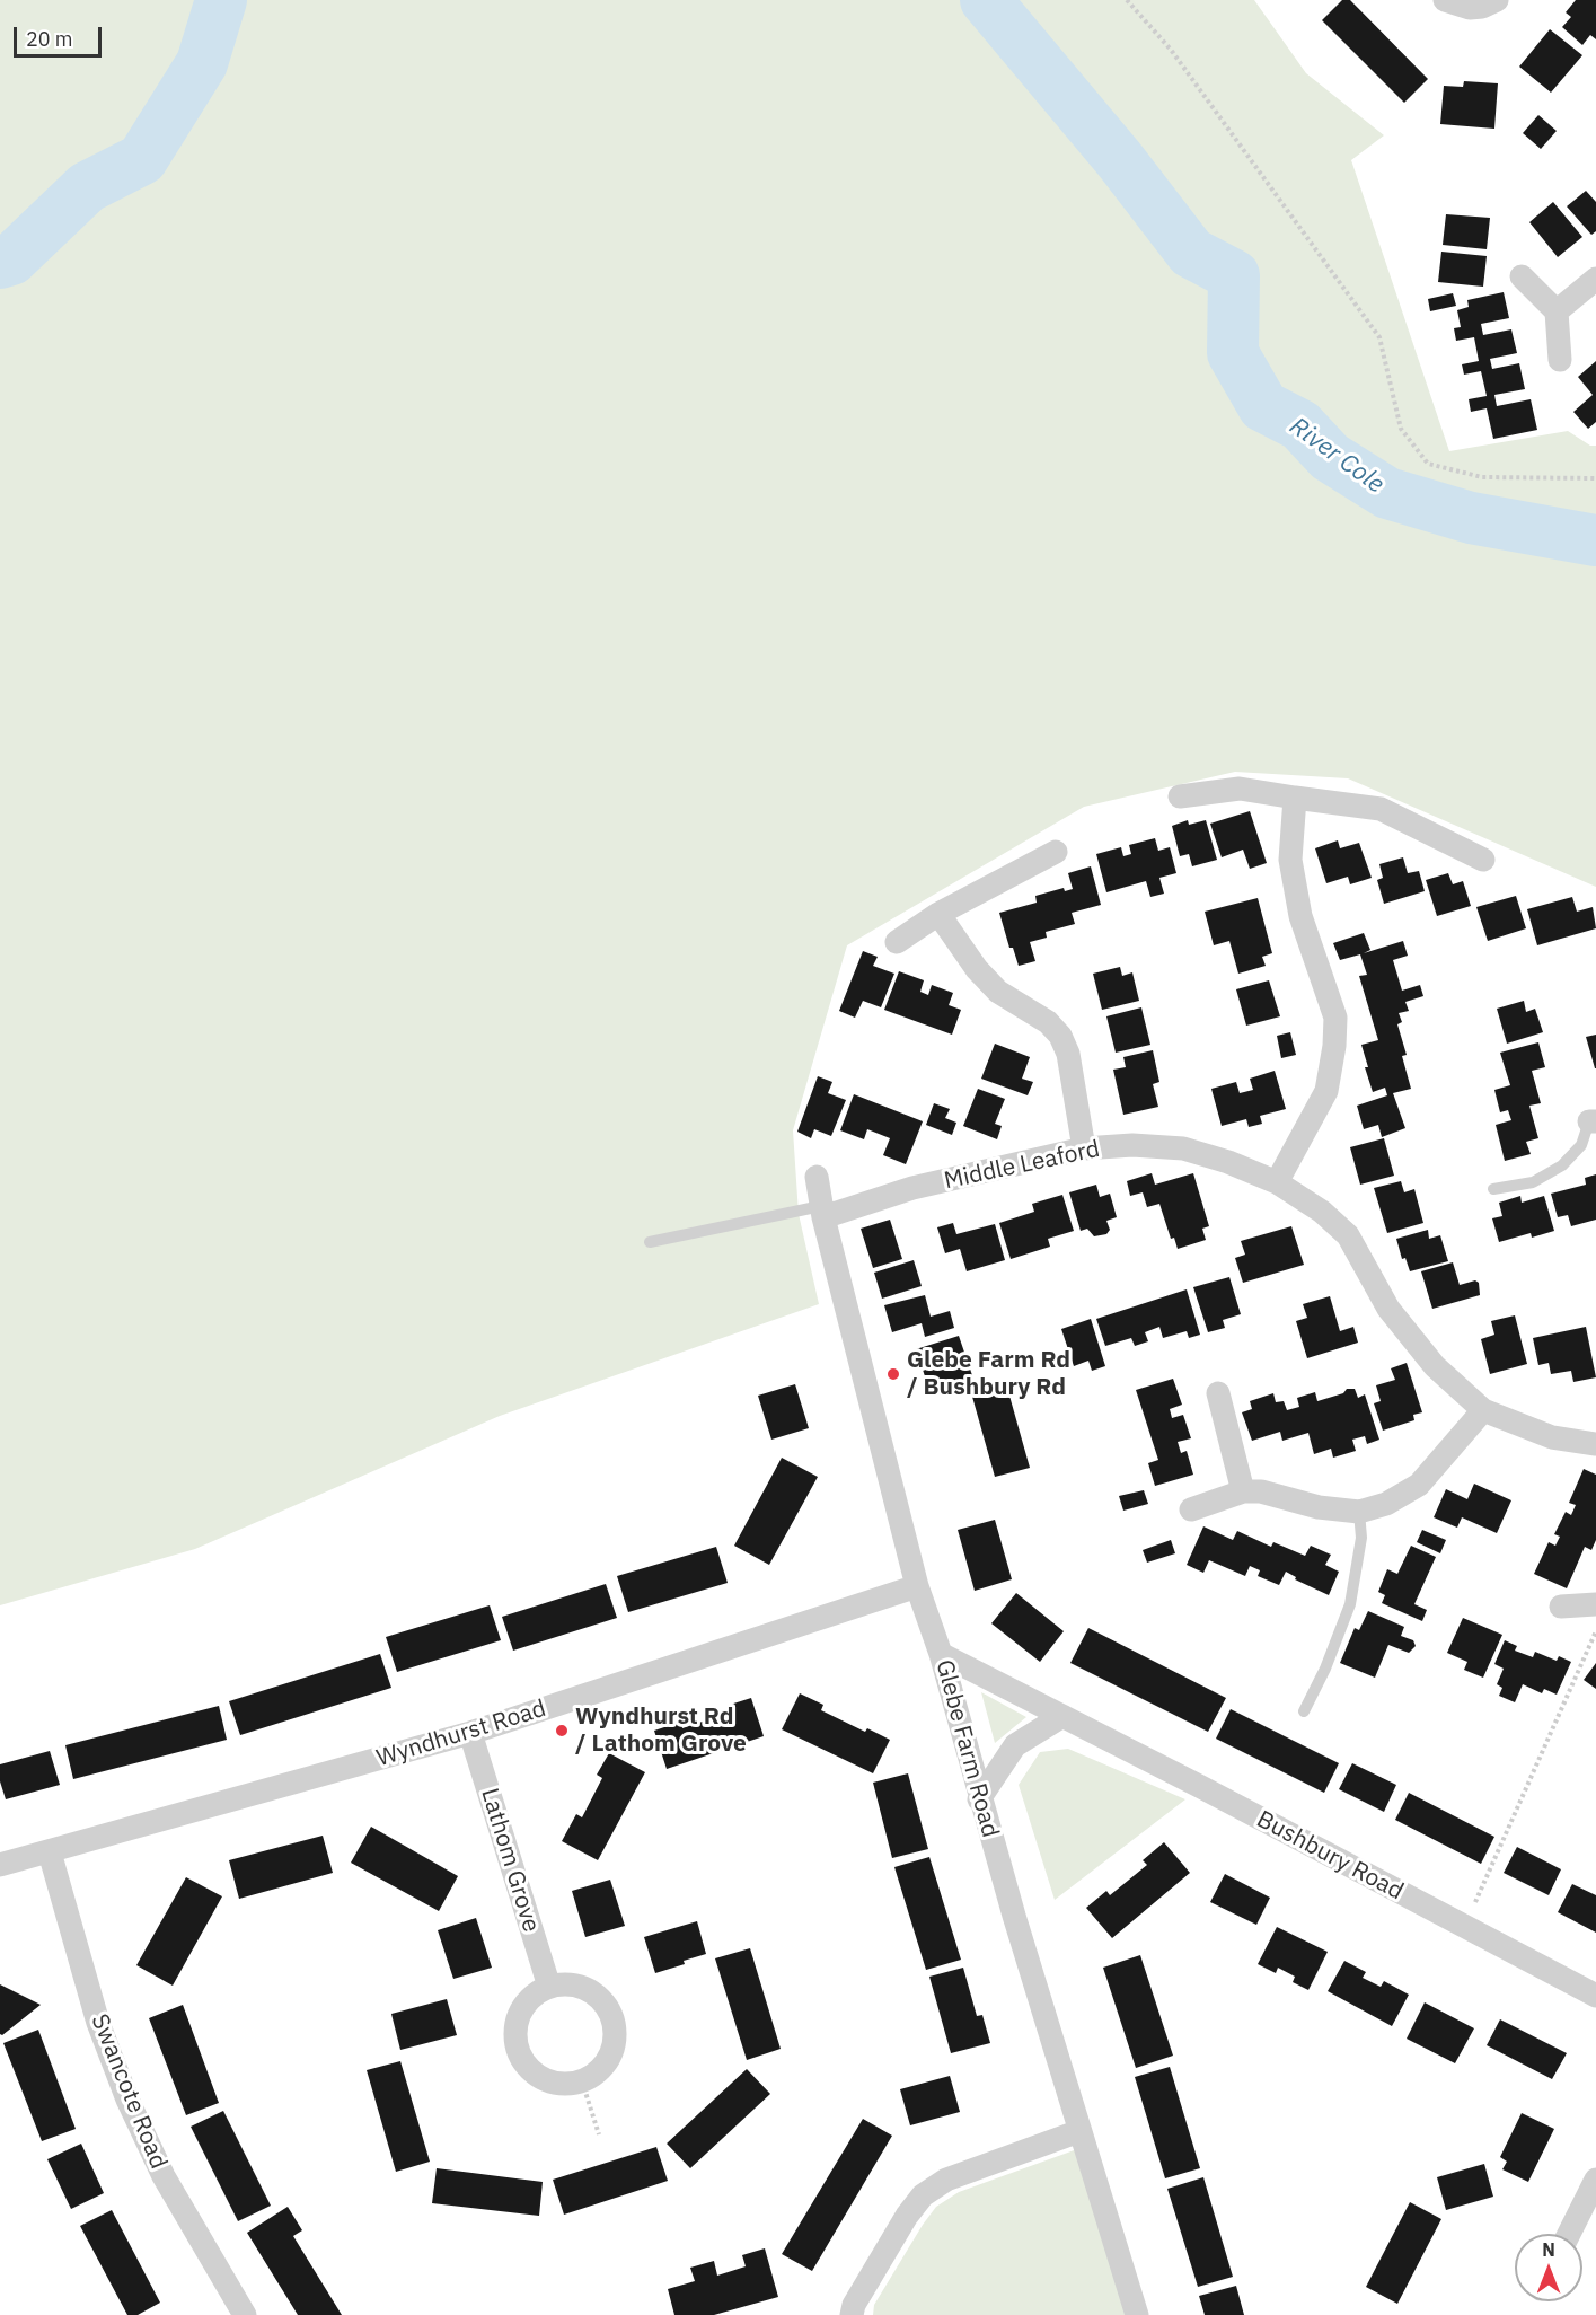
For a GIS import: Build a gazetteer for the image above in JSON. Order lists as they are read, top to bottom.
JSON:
{
  "streets": {
    "street": [
      "Middle Leaford",
      "Wyndhurst Road",
      "Glebe Farm Road",
      "Bushbury Road",
      "Lathom Grove",
      "Swancote Road"
    ]
  },
  "crossings": [
    ["Middle Leaford", "Glebe Farm Road"],
    ["Wyndhurst Road", "Glebe Farm Road"],
    ["Wyndhurst Road", "Lathom Grove"],
    ["Wyndhurst Road", "Swancote Road"],
    ["Glebe Farm Road", "Bushbury Road"]
  ],
  "water": ["River Cole"],
  "places": ["Glebe Farm Rd / Bushbury Rd", "Wyndhurst Rd / Lathom Grove"],
  "scale_bar": "20 m",
  "north": "top"
}
